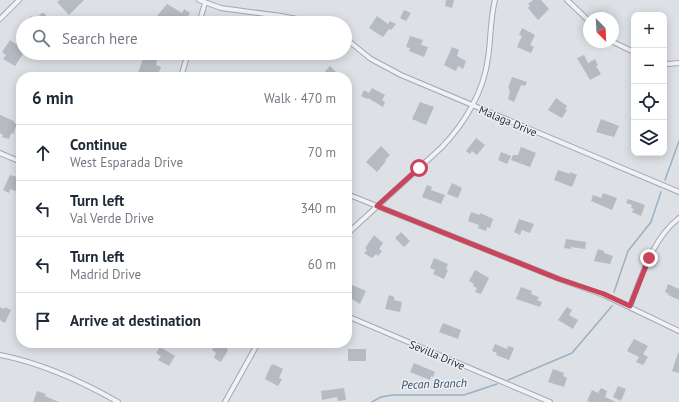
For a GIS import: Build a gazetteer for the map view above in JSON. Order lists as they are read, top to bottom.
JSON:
{
  "streets": {
    "street": ["Malaga Drive", "Sevilla Drive"]
  },
  "water": ["Pecan Branch"],
  "north": "bottom right",
  "page": {
    "map_buttons": ["+", "−"],
    "search": "Search here",
    "heading": ["6 min", "Walk · 470 m"],
    "list": [
      ["Continue", "West Esparada Drive", "70 m"],
      ["Turn left", "Val Verde Drive", "340 m"],
      ["Turn left", "Madrid Drive", "60 m"],
      "Arrive at destination"
    ]
  }
}
